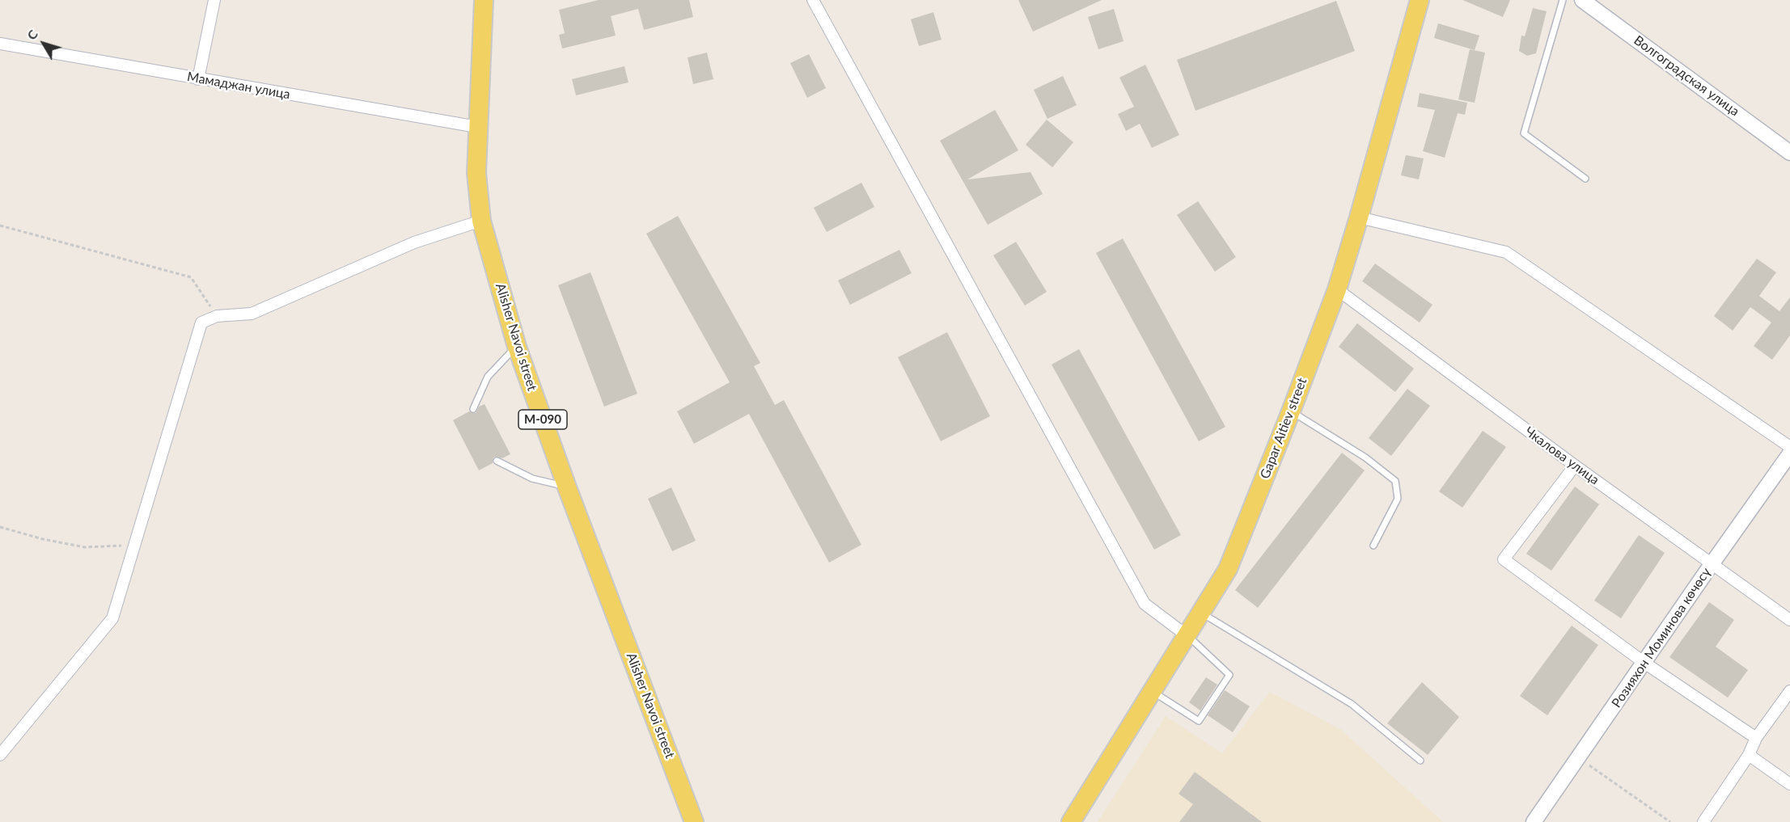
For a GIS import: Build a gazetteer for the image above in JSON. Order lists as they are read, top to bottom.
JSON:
{
  "streets": {
    "main road": ["Alisher Navoi street", "М-090", "Gapar Aitiev street"],
    "street": [
      "Волгоградская улица",
      "Мамаджан улица",
      "Чкалова улица",
      "Розияхон Моминова көчөсү"
    ]
  },
  "crossings": [
    ["Мамаджан улица", "Alisher Navoi street"],
    ["Gapar Aitiev street", "Чкалова улица"],
    ["Чкалова улица", "Розияхон Моминова көчөсү"]
  ],
  "north": "top left"
}
